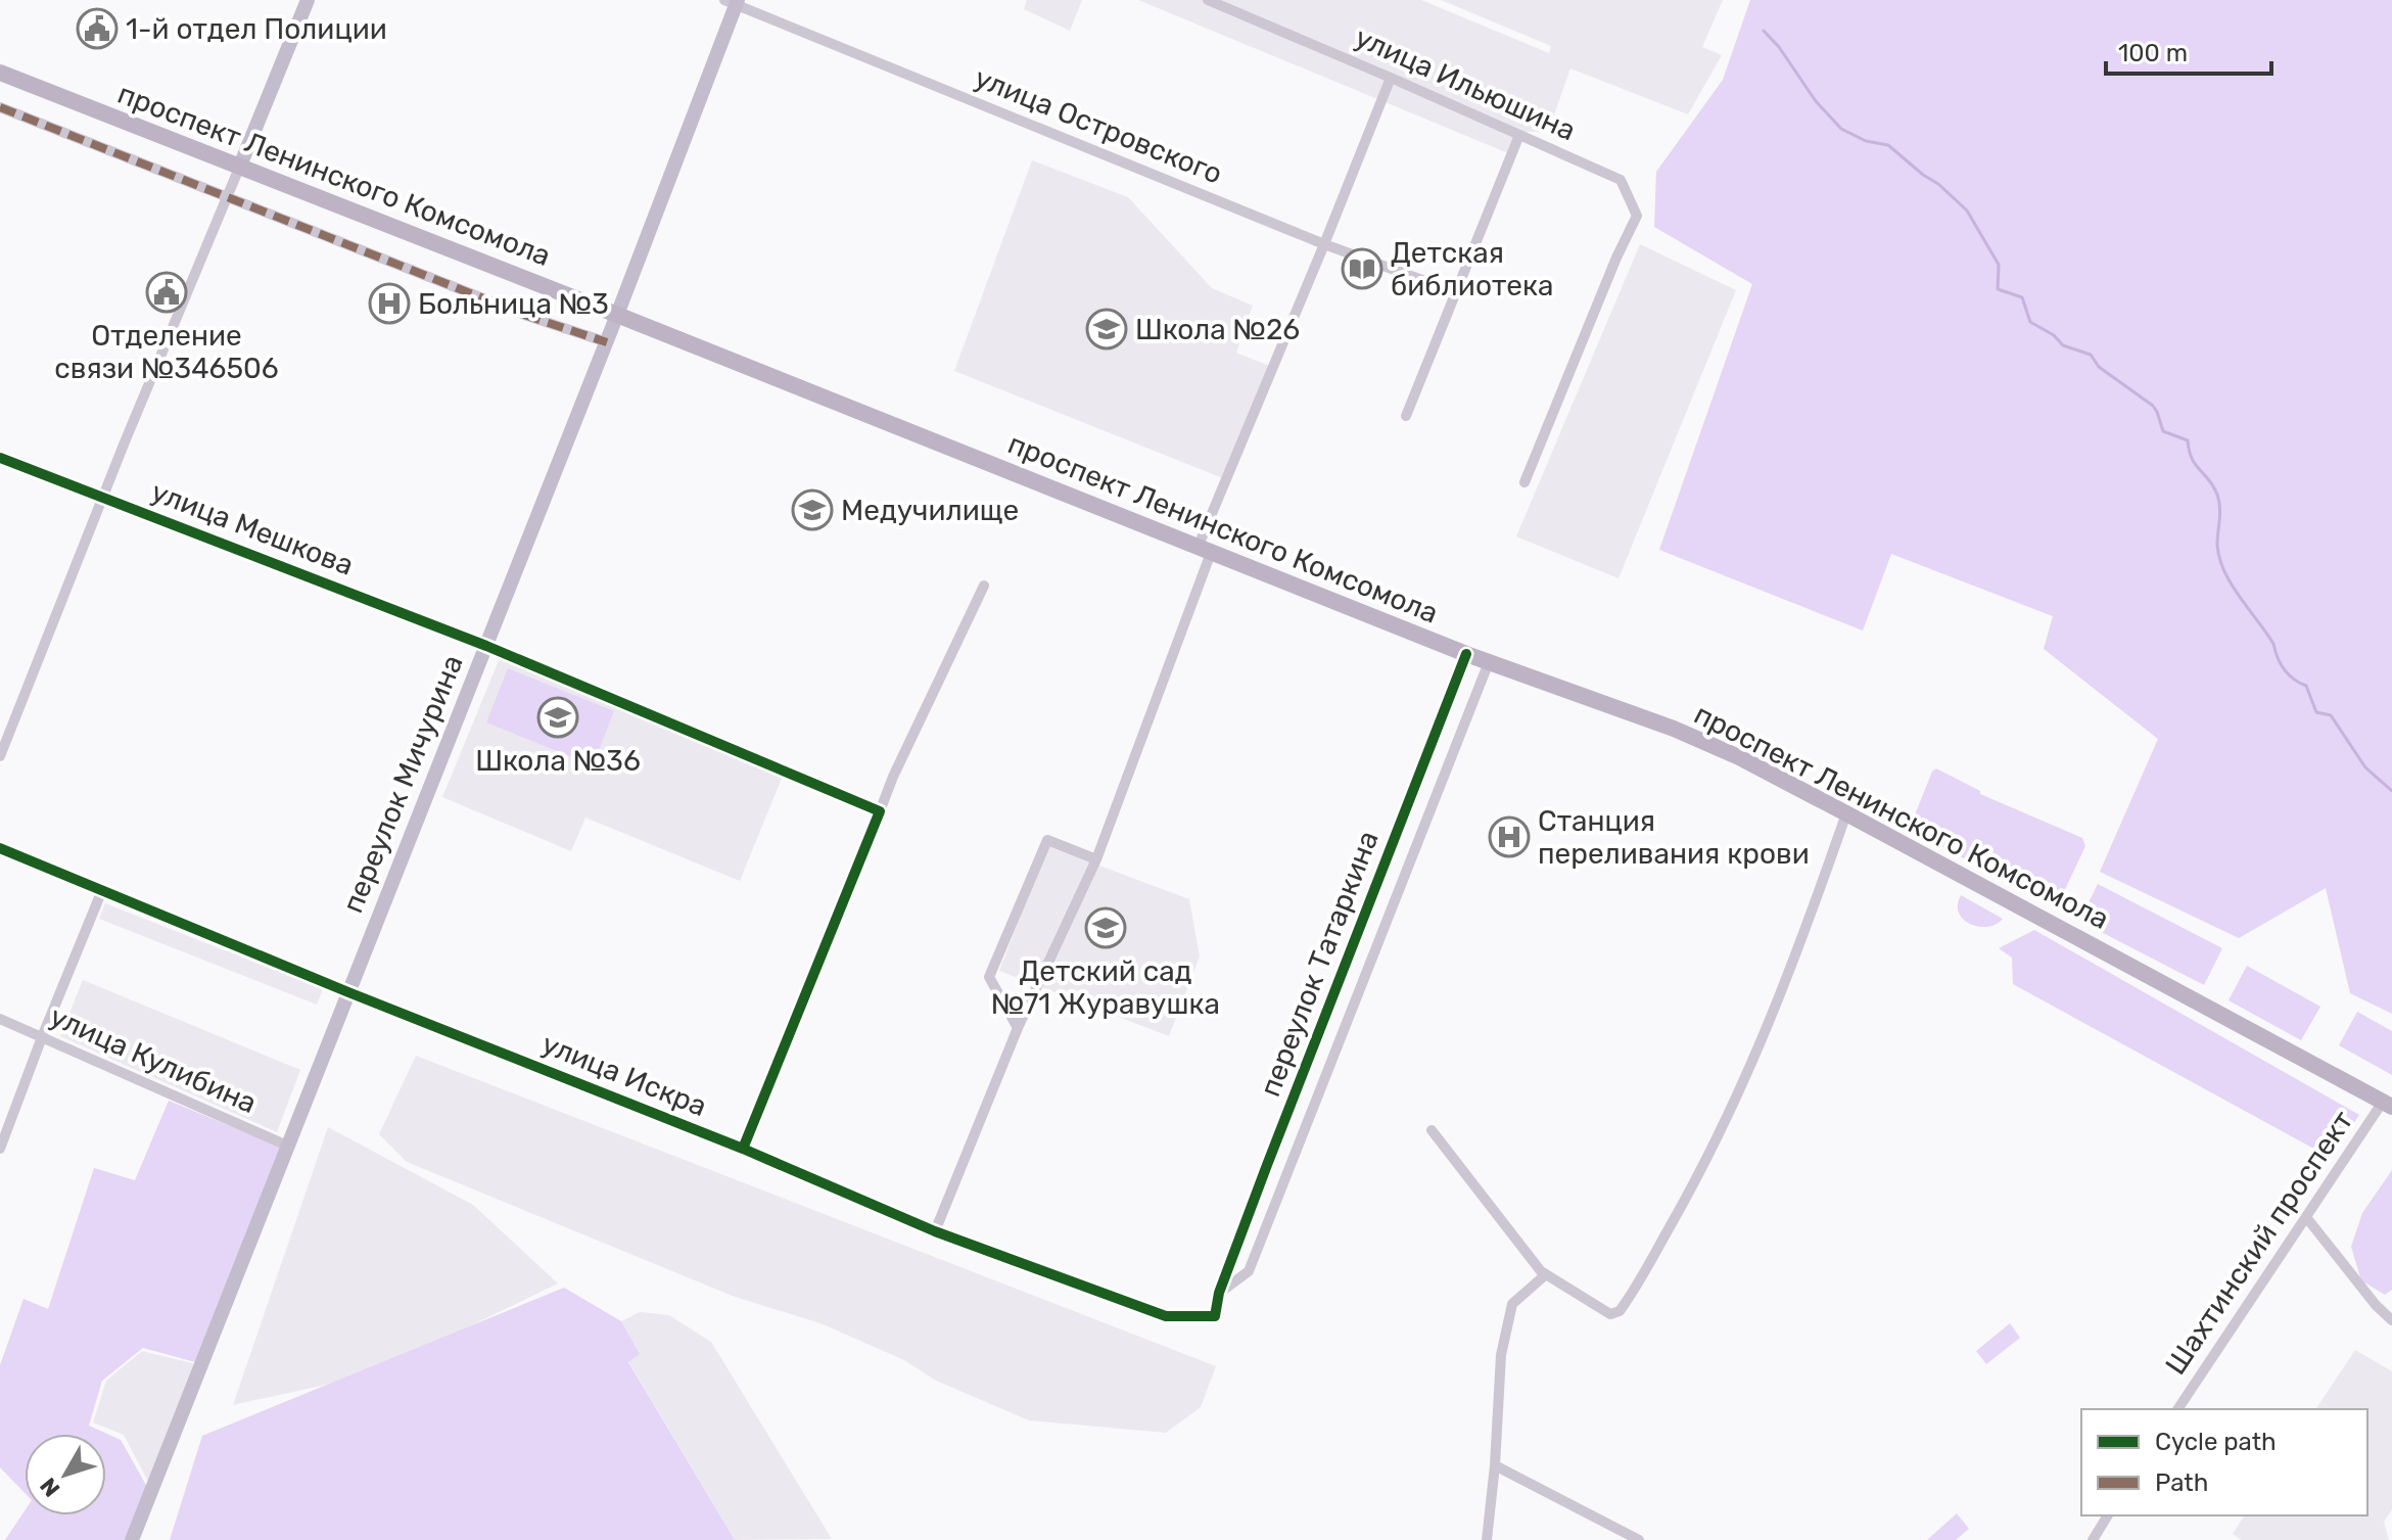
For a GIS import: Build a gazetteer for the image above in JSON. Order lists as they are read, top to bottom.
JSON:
{
  "streets": {
    "main road": ["проспект Ленинского Комсомола", "переулок Мичурина"],
    "street": [
      "улица Ильюшина",
      "улица Островского",
      "улица Мешкова",
      "переулок Татаркина",
      "улица Кулибина",
      "улица Искра",
      "Шахтинский проспект"
    ]
  },
  "crossings": [
    ["улица Островского", "переулок Мичурина"],
    ["проспект Ленинского Комсомола", "переулок Мичурина"],
    ["проспект Ленинского Комсомола", "переулок Татаркина"],
    ["проспект Ленинского Комсомола", "Шахтинский проспект"],
    ["улица Мешкова", "переулок Мичурина"],
    ["переулок Мичурина", "улица Кулибина"],
    ["переулок Мичурина", "улица Искра"],
    ["переулок Татаркина", "улица Искра"]
  ],
  "places": {
    "public building": ["1-й отдел Полиции", "Отделение связи №346506"],
    "library": ["Детская библиотека"],
    "hospital": ["Больница №3", "Станция переливания крови"],
    "school or university": [
      "Школа №26",
      "Медучилище",
      "Школа №36",
      "Детский сад №71 Журавушка"
    ]
  },
  "legend": ["Cycle path", "Path"],
  "scale_bar": "100 m",
  "north": "bottom left"
}
